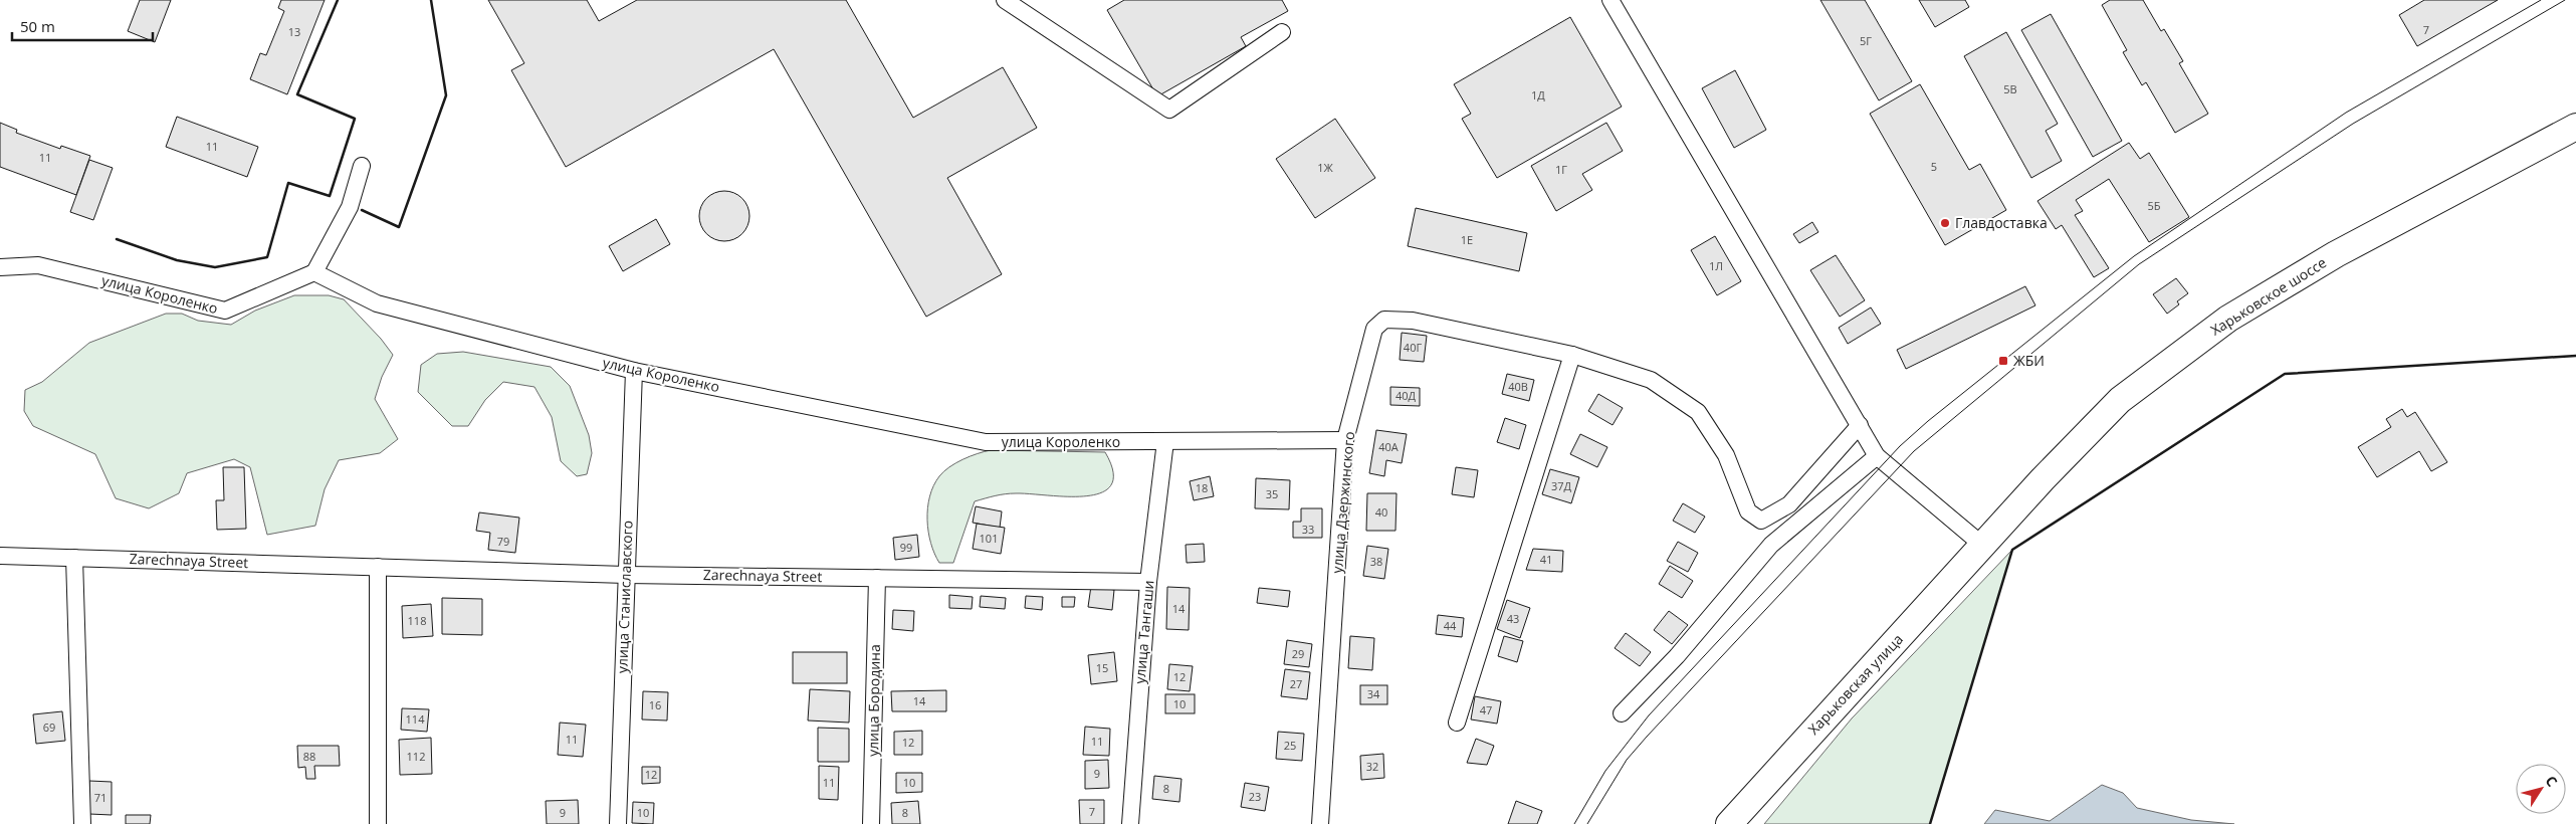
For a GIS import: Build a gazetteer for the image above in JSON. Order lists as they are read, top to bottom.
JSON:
{
  "streets": {
    "main road": ["Харьковское шоссе", "Харьковская улица"],
    "street": [
      "улица Короленко",
      "улица Дзержинского",
      "Zarechnaya Street",
      "улица Станиславского",
      "улица Тангаши",
      "улица Бородина"
    ]
  },
  "crossings": [
    ["улица Короленко", "улица Дзержинского"],
    ["улица Короленко", "улица Станиславского"],
    ["улица Короленко", "улица Тангаши"],
    ["Харьковское шоссе", "Харьковская улица"],
    ["Zarechnaya Street", "улица Станиславского"],
    ["Zarechnaya Street", "улица Тангаши"],
    ["Zarechnaya Street", "улица Бородина"]
  ],
  "places": {
    "other": ["Главдоставка"],
    "transit": ["ЖБИ"]
  },
  "house_numbers": [
    "7",
    "13",
    "5Г",
    "5В",
    "1Д",
    "11",
    "11",
    "5",
    "1Ж",
    "1Г",
    "5Б",
    "1Е",
    "1Л",
    "40Г",
    "40В",
    "40Д",
    "40А",
    "37Д",
    "18",
    "35",
    "40",
    "33",
    "101",
    "79",
    "99",
    "41",
    "38",
    "14",
    "43",
    "118",
    "44",
    "29",
    "15",
    "12",
    "27",
    "34",
    "14",
    "10",
    "16",
    "47",
    "114",
    "69",
    "11",
    "11",
    "12",
    "25",
    "88",
    "112",
    "32",
    "9",
    "12",
    "11",
    "10",
    "8",
    "23",
    "71",
    "7",
    "9",
    "10",
    "8"
  ],
  "scale_bar": "50 m",
  "north": "top right"
}
